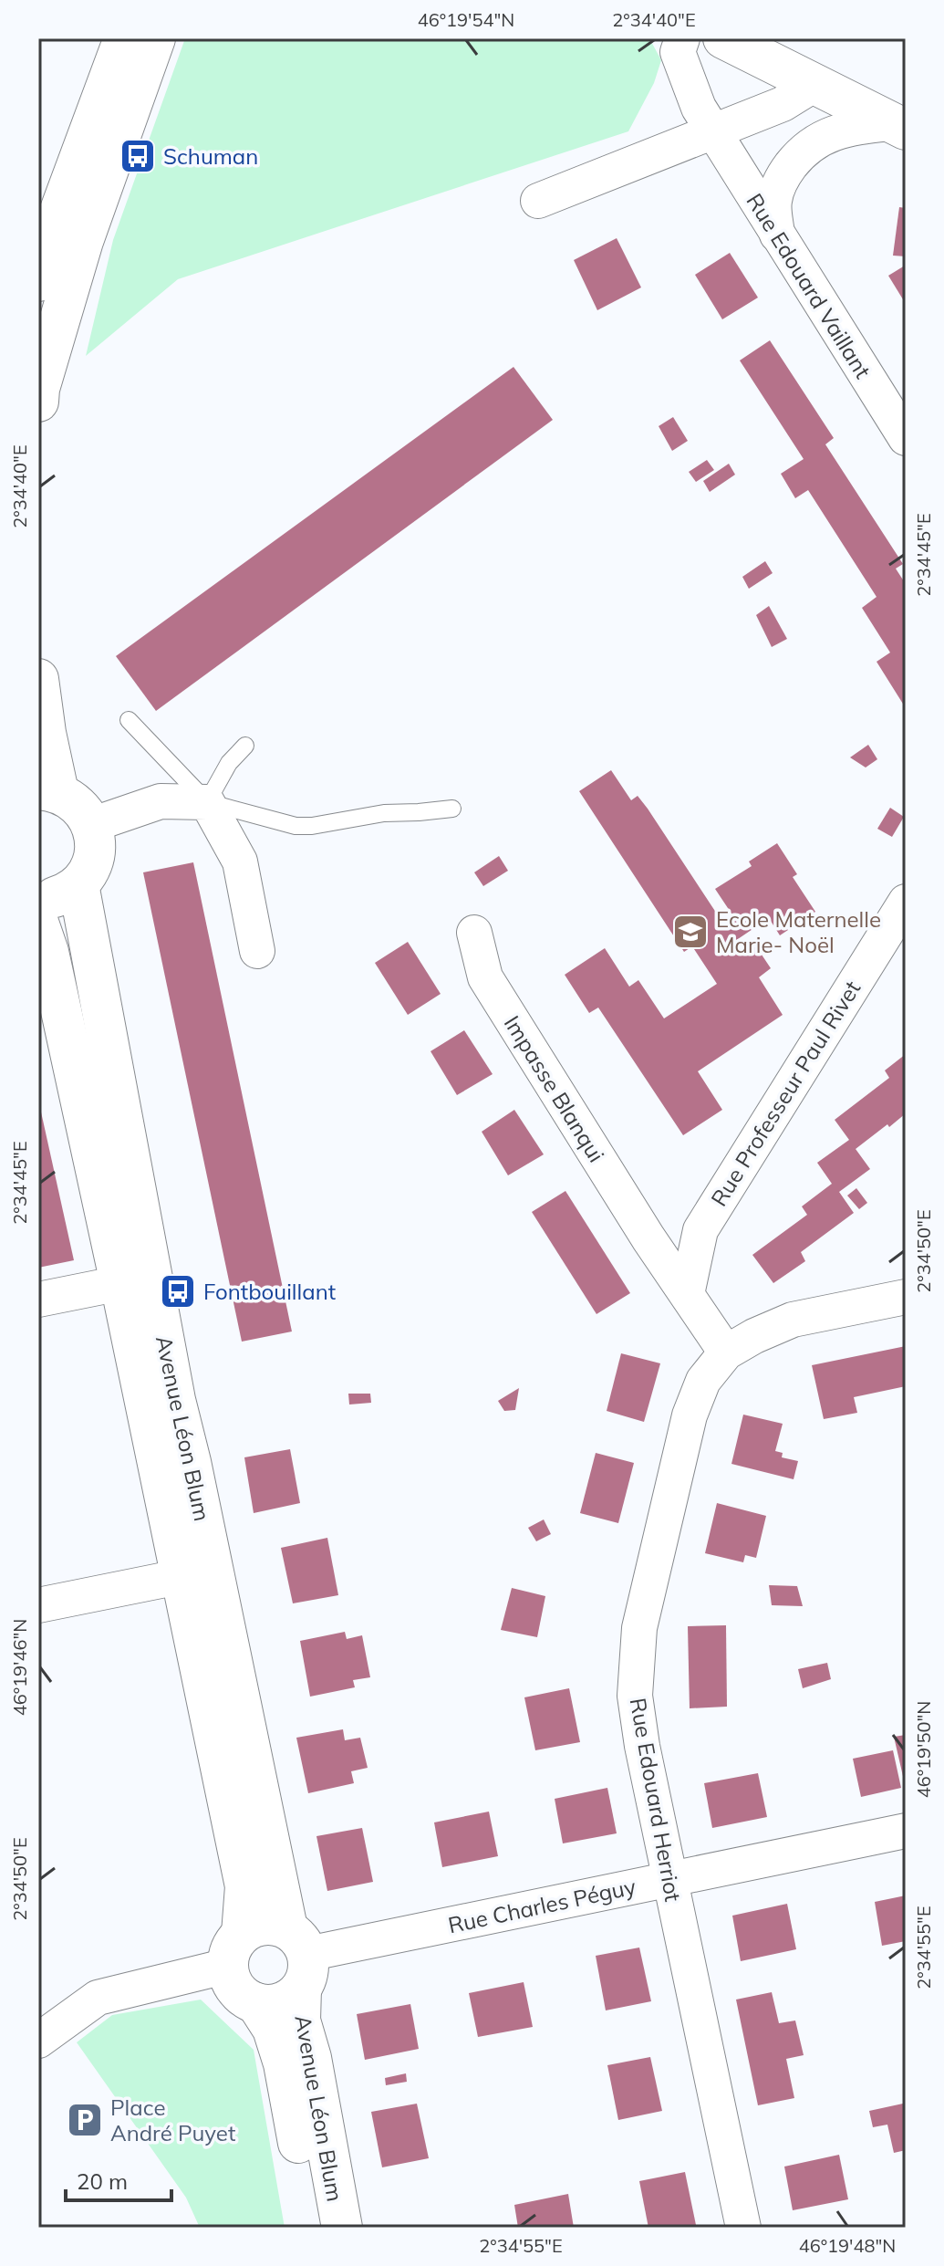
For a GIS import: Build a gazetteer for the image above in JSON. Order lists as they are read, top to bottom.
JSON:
{
  "streets": {
    "main road": ["Avenue Léon Blum"],
    "street": [
      "Rue Edouard Vaillant",
      "Impasse Blanqui",
      "Rue Professeur Paul Rivet",
      "Rue Edouard Herriot",
      "Rue Charles Péguy"
    ]
  },
  "crossings": [
    ["Impasse Blanqui", "Rue Professeur Paul Rivet"],
    ["Impasse Blanqui", "Rue Edouard Herriot"],
    ["Avenue Léon Blum", "Rue Charles Péguy"],
    ["Rue Edouard Herriot", "Rue Charles Péguy"]
  ],
  "places": {
    "bus stop": ["Schuman", "Fontbouillant"],
    "school or university": ["Ecole Maternelle Marie- Noël"],
    "parking": ["Place André Puyet"]
  },
  "scale_bar": "20 m",
  "coordinates": [
    "46°19'54\"N",
    "2°34'40\"E",
    "2°34'45\"E",
    "2°34'50\"E",
    "46°19'46\"N",
    "46°19'50\"N",
    "2°34'55\"E",
    "46°19'48\"N"
  ]
}
